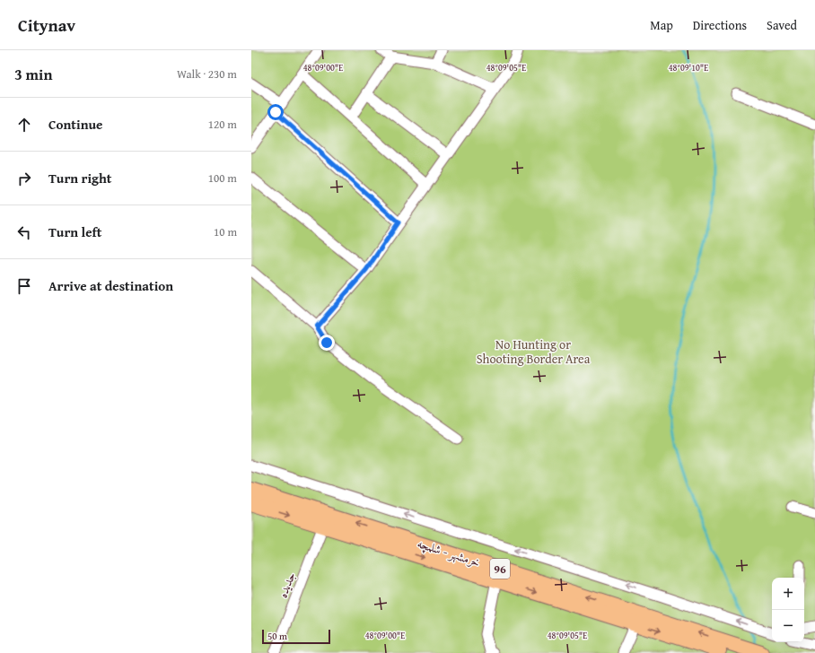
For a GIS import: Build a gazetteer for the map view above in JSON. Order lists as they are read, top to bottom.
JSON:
{
  "streets": {
    "highway": ["خرمشهر - شلمچه", "96"],
    "street": ["جدیده"]
  },
  "crossings": [
    ["خرمشهر - شلمچه", "جدیده"]
  ],
  "parks": ["No Hunting or Shooting Border Area"],
  "scale_bar": "50 m",
  "page": {
    "header": "Citynav",
    "nav": ["Map", "Directions", "Saved"],
    "heading": ["3 min", "Walk · 230 m"],
    "list": [
      ["Continue", "120 m"],
      ["Turn right", "100 m"],
      ["Turn left", "10 m"],
      "Arrive at destination"
    ],
    "map_buttons": ["+", "−"],
    "scale": "50 m"
  },
  "coordinates": ["48°09'00\"E", "48°09'05\"E", "48°09'10\"E"]
}
